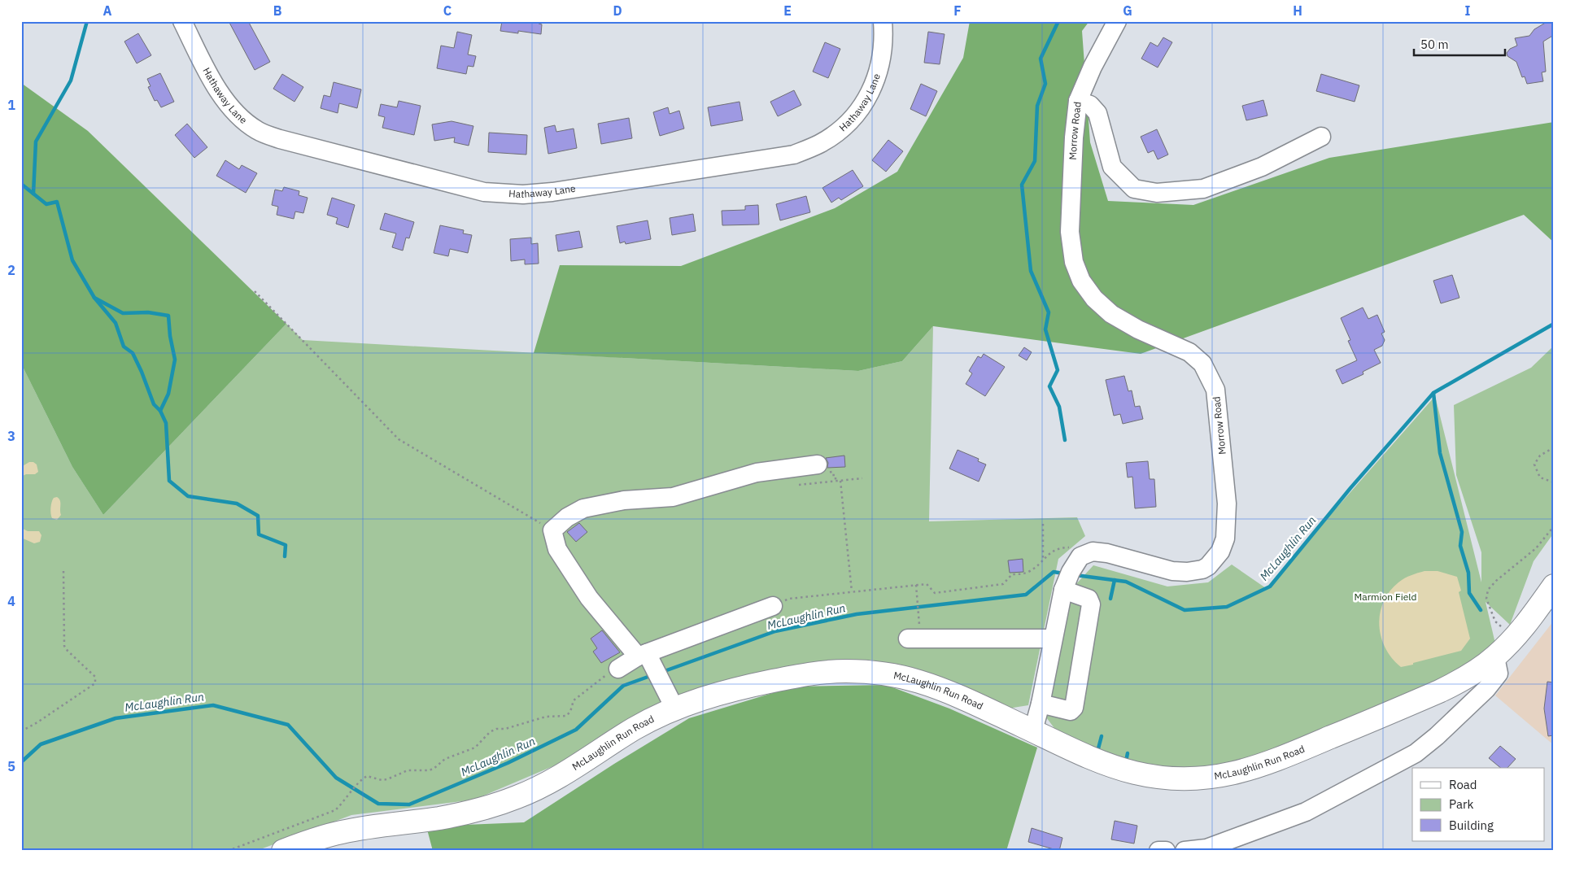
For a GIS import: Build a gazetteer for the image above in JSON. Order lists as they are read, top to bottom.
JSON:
{
  "streets": {
    "main road": ["McLaughlin Run Road"],
    "street": ["Hathaway Lane", "Morrow Road"]
  },
  "water": ["McLaughlin Run"],
  "parks": ["Marmion Field"],
  "legend": ["Road", "Park", "Building"],
  "scale_bar": "50 m",
  "grid": {
    "columns": [
      "A",
      "B",
      "C",
      "D",
      "E",
      "F",
      "G",
      "H",
      "I"
    ],
    "rows": [
      "1",
      "2",
      "3",
      "4",
      "5"
    ]
  }
}
